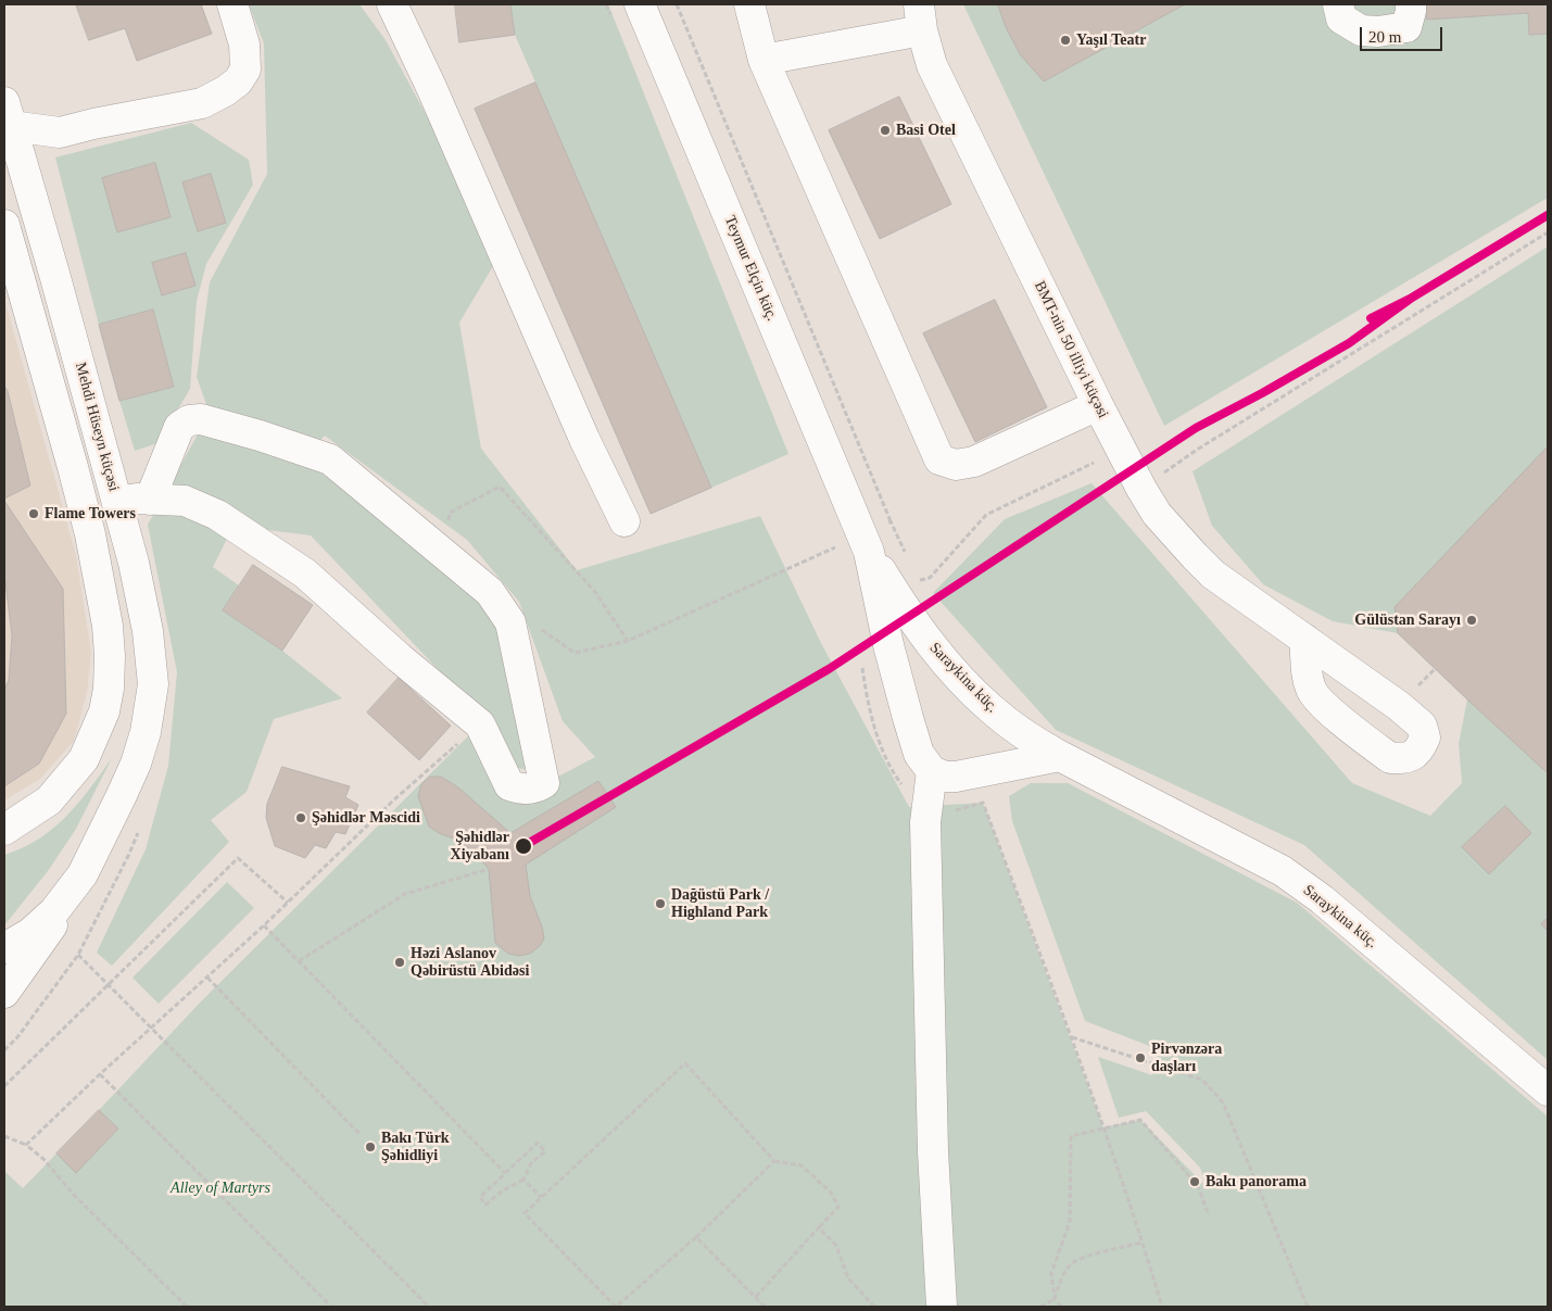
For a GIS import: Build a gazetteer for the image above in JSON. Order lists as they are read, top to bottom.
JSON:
{
  "streets": {
    "street": [
      "Teymur Elçin küç.",
      "BMT-nin 50 illiyi küçəsi",
      "Mehdi Hüseyn küçəsi",
      "Saraykina küç."
    ]
  },
  "crossings": [
    ["Teymur Elçin küç.", "Saraykina küç."]
  ],
  "parks": ["Alley of Martyrs"],
  "places": [
    "Yaşıl Teatr",
    "Basi Otel",
    "Flame Towers",
    "Gülüstan Sarayı",
    "Şəhidlər Məscidi",
    "Şəhidlər Xiyabanı",
    "Dağüstü Park / Highland Park",
    "Həzi Aslanov Qəbirüstü Abidəsi",
    "Pirvənzəra daşları",
    "Bakı Türk Şəhidliyi",
    "Bakı panorama"
  ],
  "scale_bar": "20 m"
}
